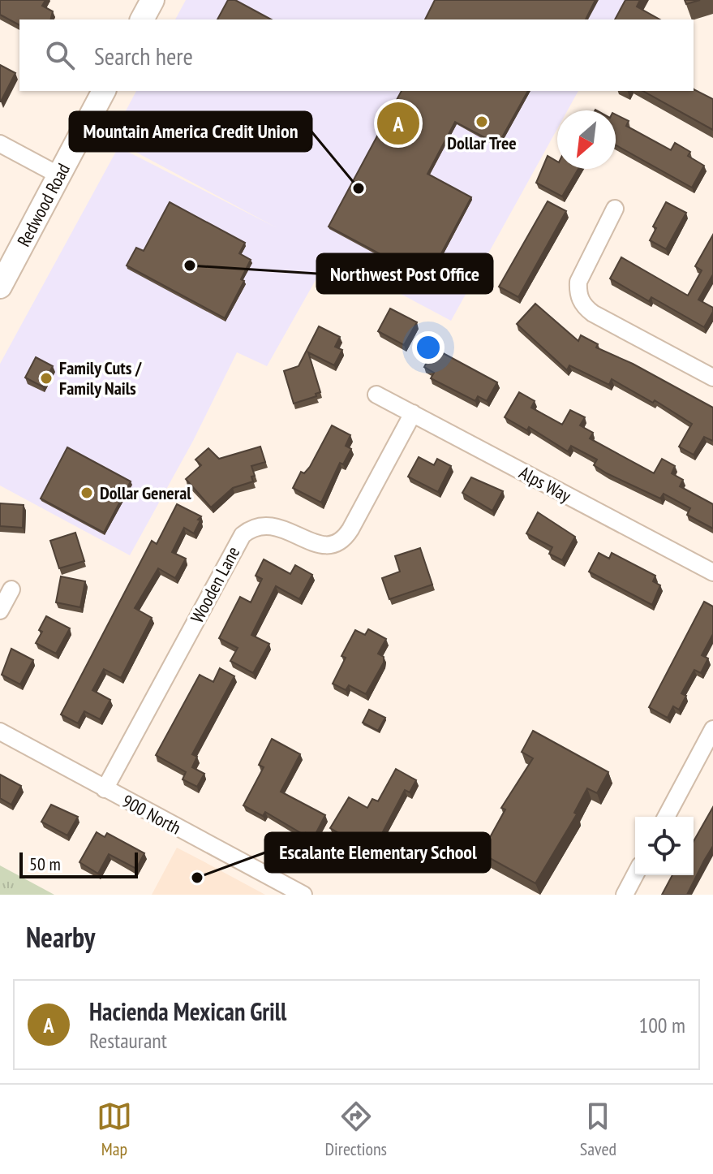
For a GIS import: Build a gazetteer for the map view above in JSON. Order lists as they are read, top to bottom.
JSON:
{
  "streets": {
    "main road": ["Redwood Road"],
    "street": ["Alps Way", "Wooden Lane", "900 North"]
  },
  "crossings": [
    ["Alps Way", "Wooden Lane"],
    ["Wooden Lane", "900 North"]
  ],
  "places": [
    "Dollar Tree",
    "Mountain America Credit Union",
    "Northwest Post Office",
    "Family Cuts / Family Nails",
    "Dollar General",
    "Escalante Elementary School"
  ],
  "scale_bar": "50 m",
  "north": "bottom left",
  "page": {
    "search": "Search here",
    "pins": "A",
    "scale": "50 m",
    "heading": "Nearby",
    "list": [
      {
        "mark": "A",
        "name": "Hacienda Mexican Grill",
        "note": "Restaurant",
        "value": "100 m"
      }
    ],
    "nav": ["Map", "Directions", "Saved"]
  }
}
